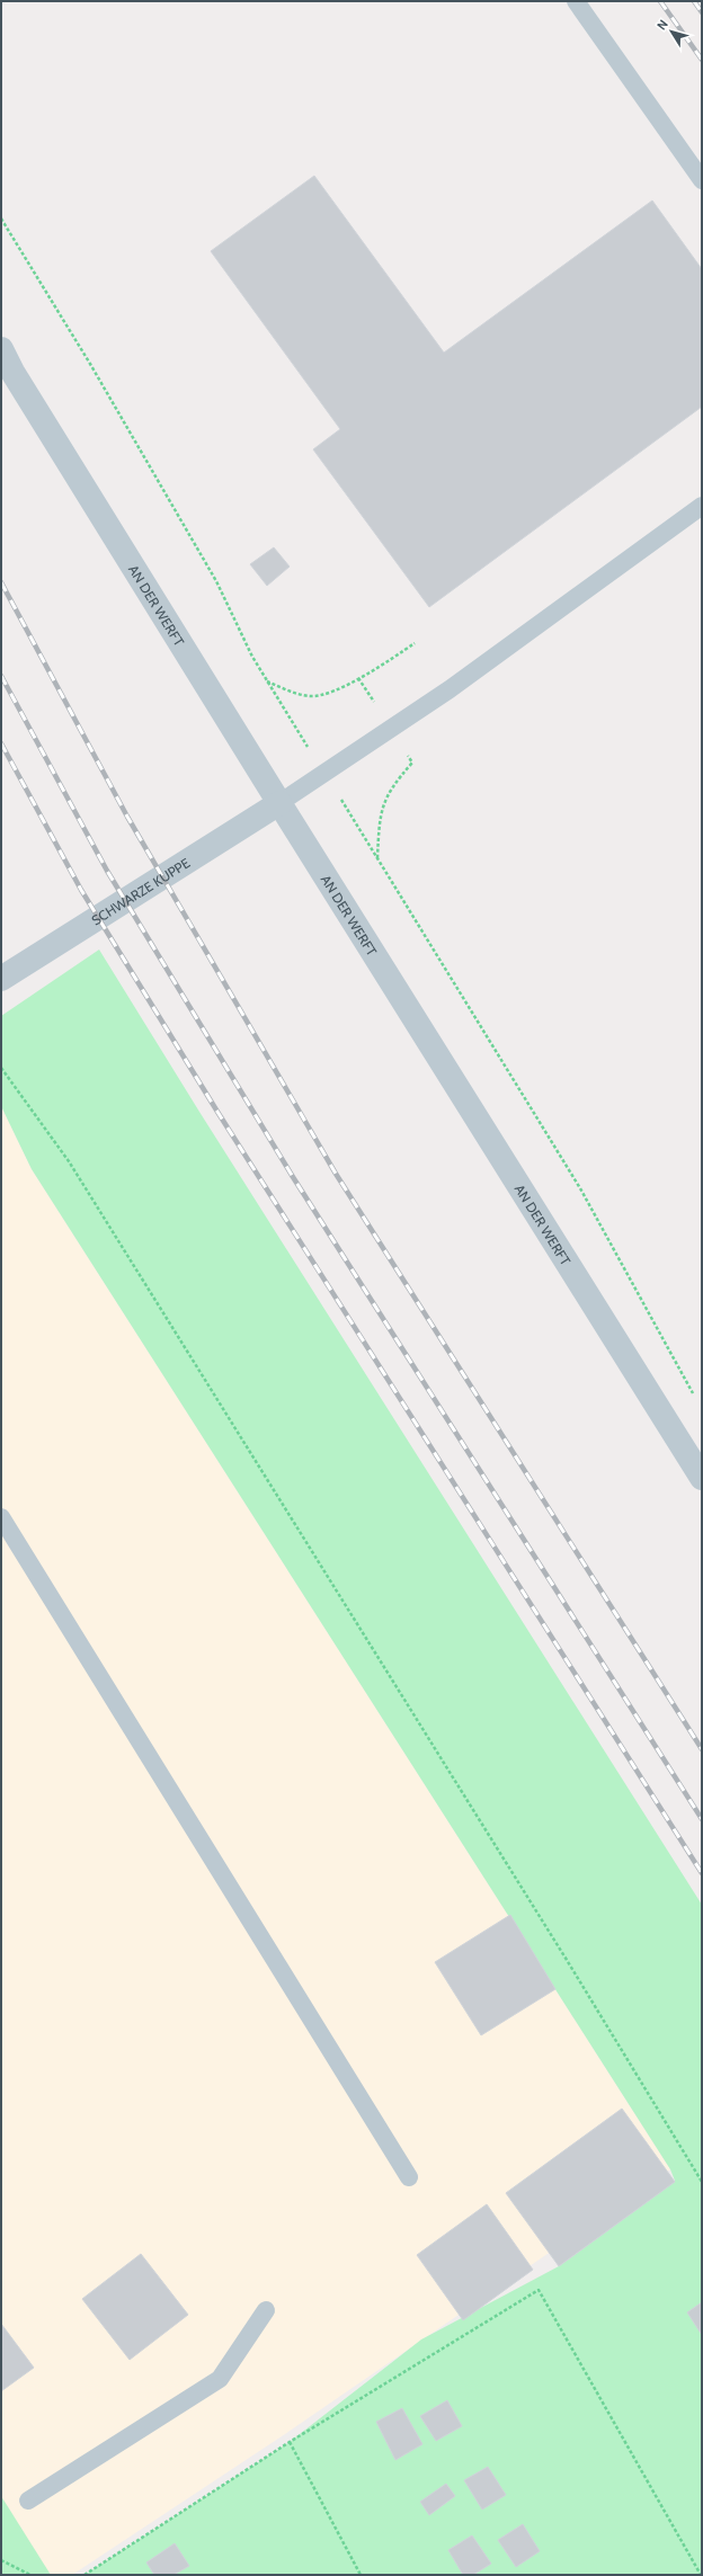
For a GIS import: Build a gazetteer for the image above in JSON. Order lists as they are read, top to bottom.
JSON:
{
  "streets": {
    "street": ["AN DER WERFT", "SCHWARZE KUPPE"]
  },
  "crossings": [
    ["AN DER WERFT", "SCHWARZE KUPPE"]
  ],
  "north": "top left"
}
